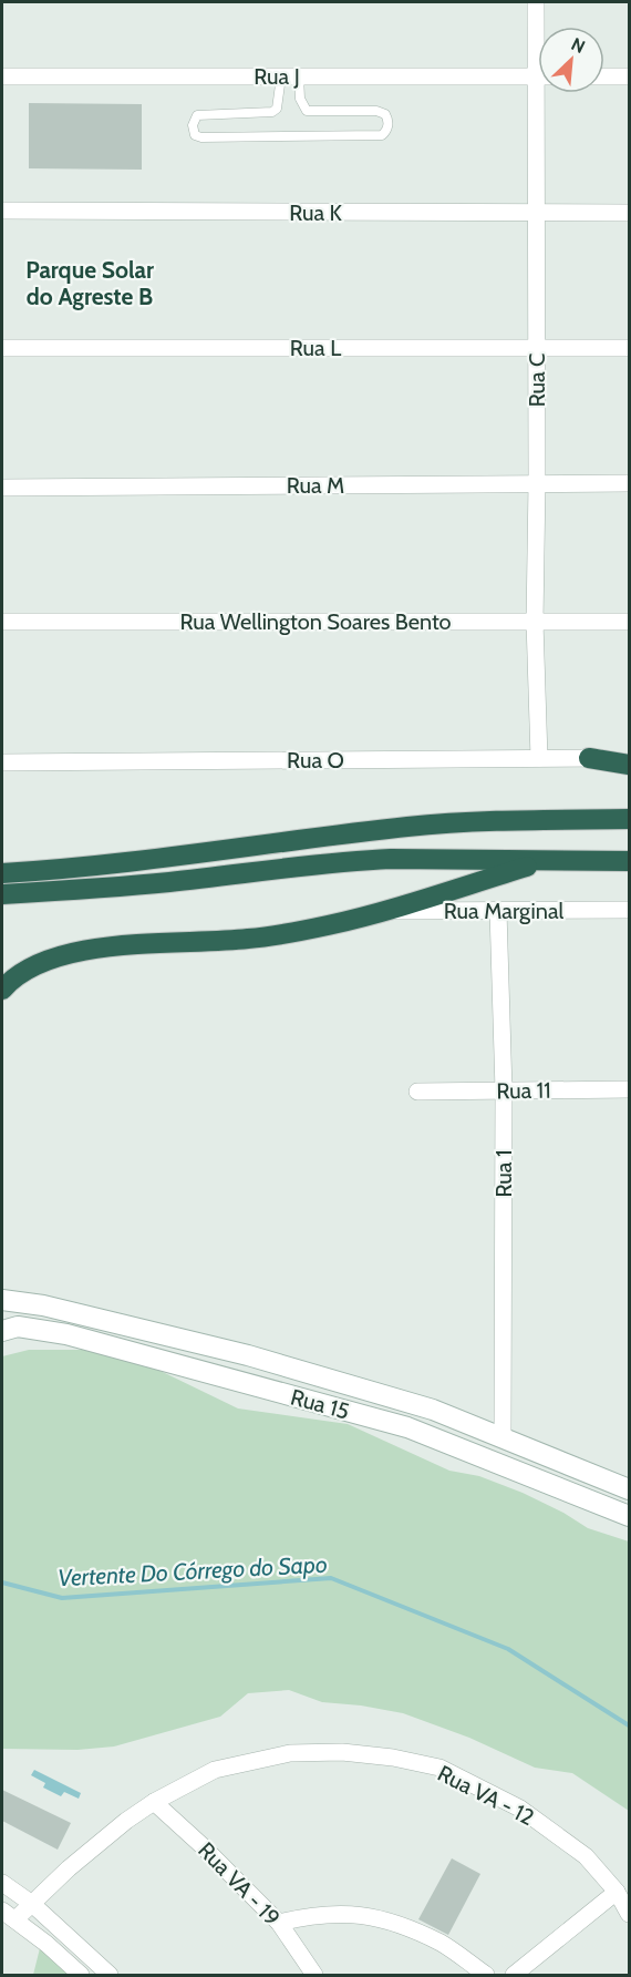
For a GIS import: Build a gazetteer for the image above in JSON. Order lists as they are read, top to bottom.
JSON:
{
  "streets": {
    "street": [
      "Rua J",
      "Rua K",
      "Rua L",
      "Rua C",
      "Rua M",
      "Rua Wellington Soares Bento",
      "Rua O",
      "Rua Marginal",
      "Rua 11",
      "Rua 1",
      "Rua 15",
      "Rua VA - 12",
      "Rua VA - 19"
    ]
  },
  "crossings": [
    ["Rua K", "Rua C"],
    ["Rua L", "Rua C"],
    ["Rua C", "Rua M"],
    ["Rua C", "Rua Wellington Soares Bento"],
    ["Rua C", "Rua O"],
    ["Rua Marginal", "Rua 1"],
    ["Rua 11", "Rua 1"],
    ["Rua 1", "Rua 15"],
    ["Rua VA - 12", "Rua VA - 19"]
  ],
  "districts": ["Parque Solar do Agreste B"],
  "water": ["Vertente Do Córrego do Sapo"],
  "north": "top right"
}
